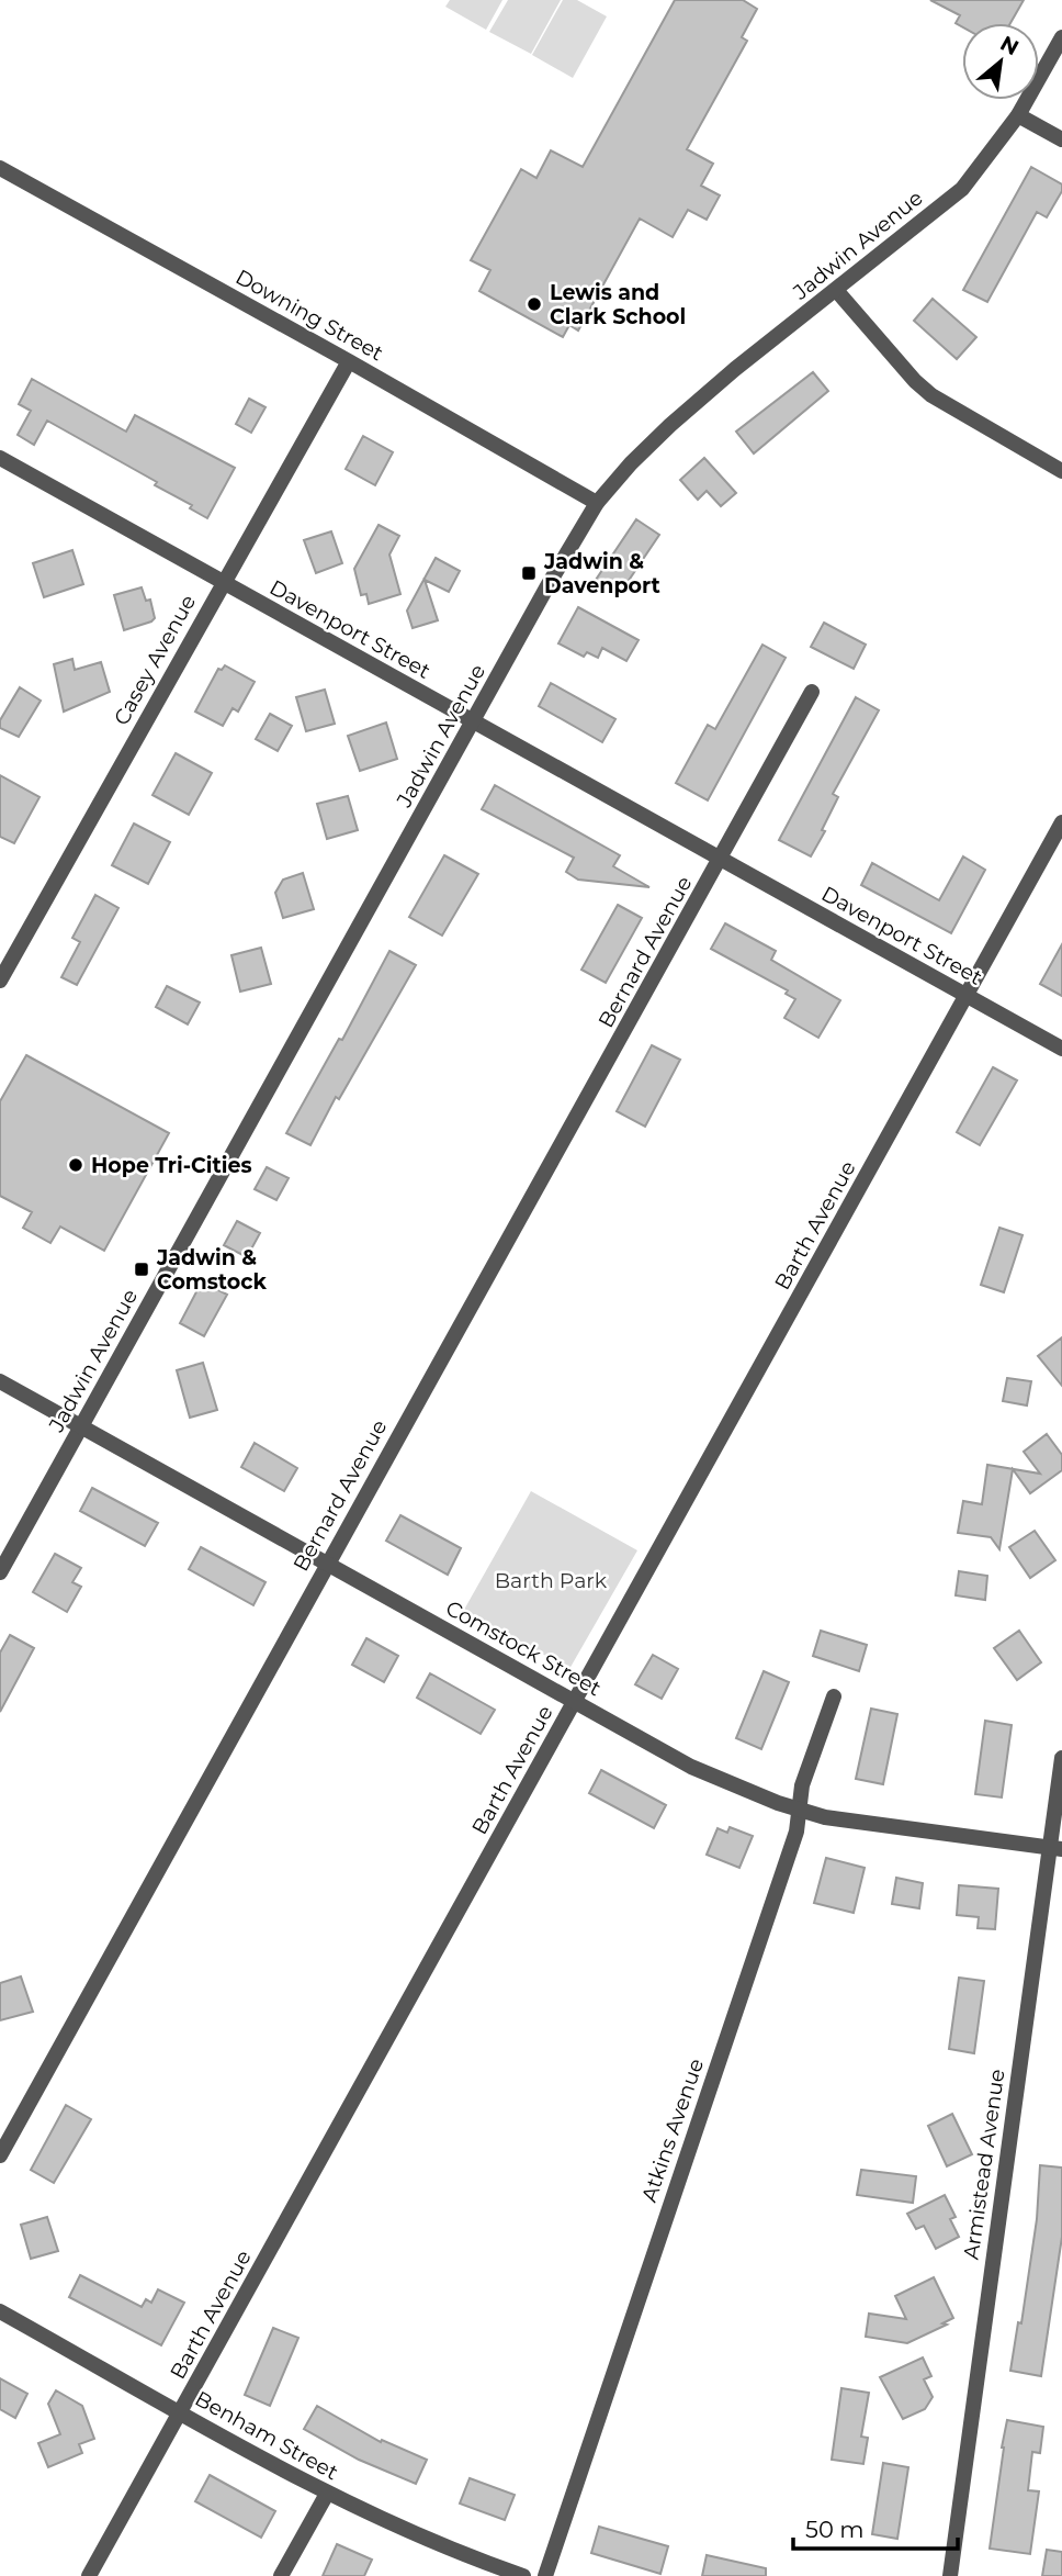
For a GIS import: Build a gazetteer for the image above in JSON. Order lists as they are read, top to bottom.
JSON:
{
  "streets": {
    "street": [
      "Jadwin Avenue",
      "Downing Street",
      "Davenport Street",
      "Casey Avenue",
      "Bernard Avenue",
      "Barth Avenue",
      "Comstock Street",
      "Atkins Avenue",
      "Armistead Avenue",
      "Benham Street"
    ]
  },
  "crossings": [
    ["Jadwin Avenue", "Downing Street"],
    ["Jadwin Avenue", "Davenport Street"],
    ["Jadwin Avenue", "Comstock Street"],
    ["Downing Street", "Casey Avenue"],
    ["Davenport Street", "Casey Avenue"],
    ["Davenport Street", "Bernard Avenue"],
    ["Davenport Street", "Barth Avenue"],
    ["Bernard Avenue", "Comstock Street"],
    ["Barth Avenue", "Comstock Street"],
    ["Barth Avenue", "Benham Street"],
    ["Comstock Street", "Atkins Avenue"],
    ["Comstock Street", "Armistead Avenue"]
  ],
  "parks": ["Barth Park"],
  "places": {
    "other": ["Lewis and Clark School", "Hope Tri-Cities"],
    "transit": ["Jadwin & Davenport", "Jadwin & Comstock"]
  },
  "scale_bar": "50 m",
  "north": "top right"
}
